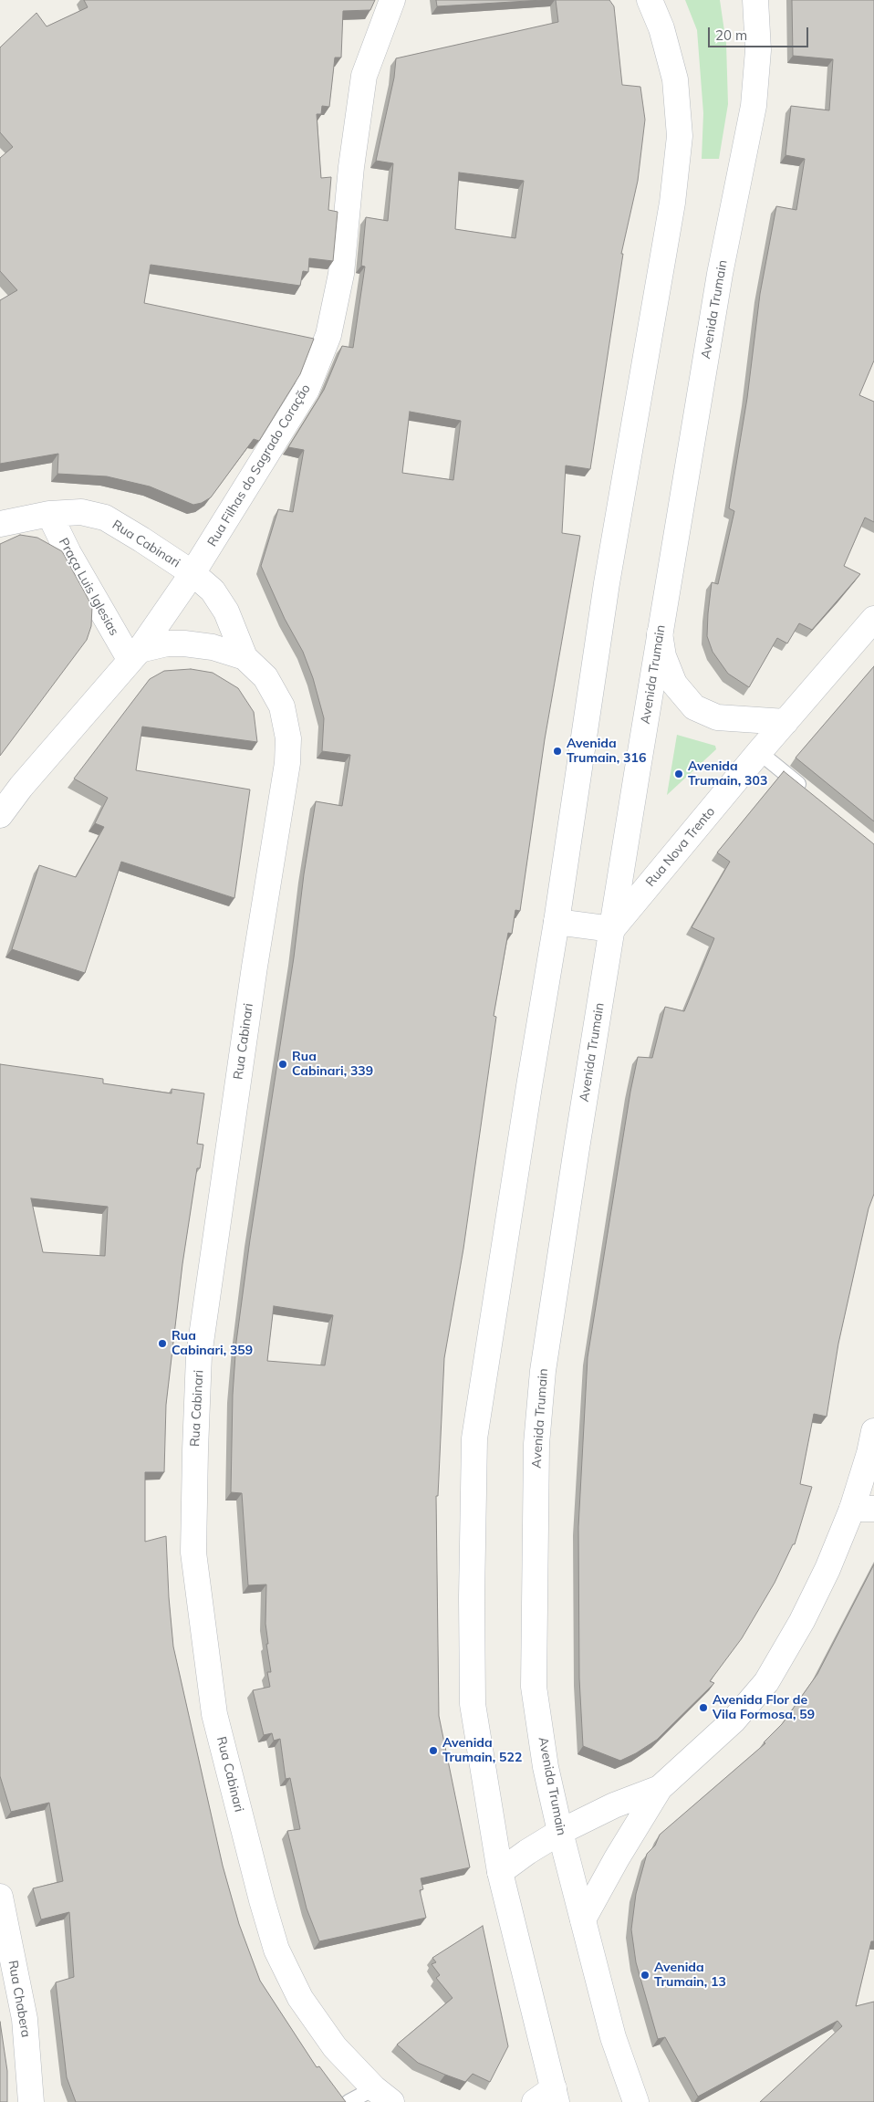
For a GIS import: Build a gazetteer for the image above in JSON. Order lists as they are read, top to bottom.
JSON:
{
  "streets": {
    "street": [
      "Avenida Trumain",
      "Rua Filhas do Sagrado Coração",
      "Rua Cabinari",
      "Praça Luis Iglesias",
      "Rua Nova Trento",
      "Rua Chabera"
    ]
  },
  "crossings": [
    ["Avenida Trumain", "Rua Nova Trento"],
    ["Rua Filhas do Sagrado Coração", "Rua Cabinari"],
    ["Rua Filhas do Sagrado Coração", "Praça Luis Iglesias"],
    ["Rua Cabinari", "Praça Luis Iglesias"]
  ],
  "places": [
    "Avenida Trumain, 316",
    "Avenida Trumain, 303",
    "Rua Cabinari, 339",
    "Rua Cabinari, 359",
    "Avenida Flor de Vila Formosa, 59",
    "Avenida Trumain, 522",
    "Avenida Trumain, 13"
  ],
  "scale_bar": "20 m"
}
